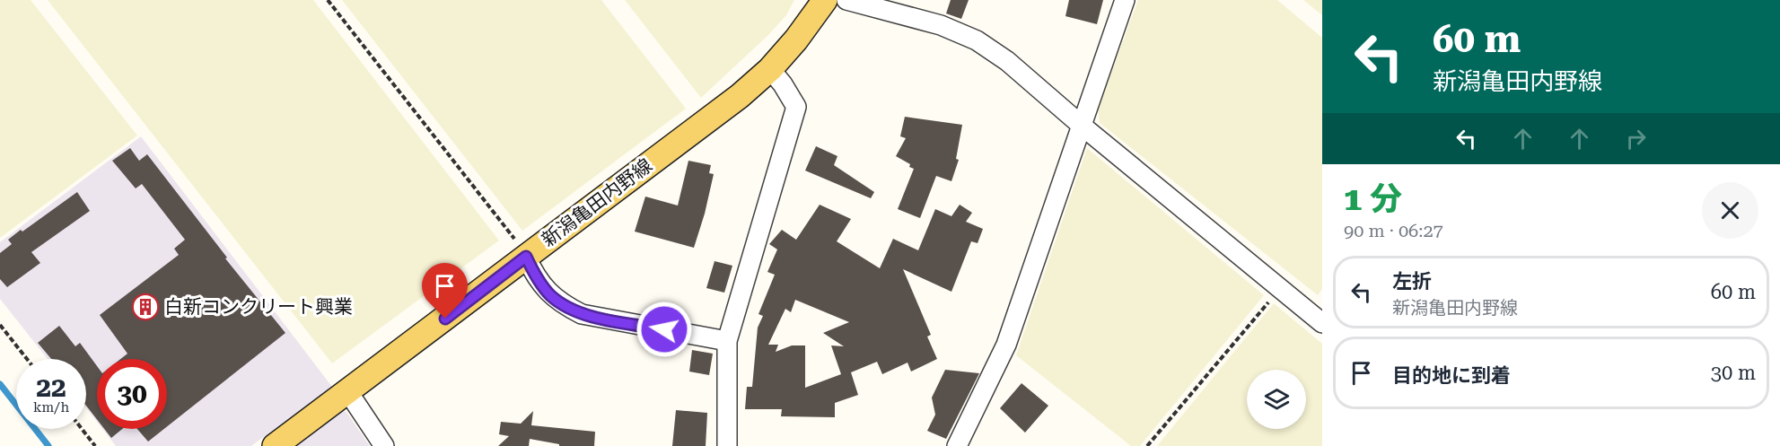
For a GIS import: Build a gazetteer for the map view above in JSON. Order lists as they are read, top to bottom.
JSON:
{
  "streets": {
    "main road": ["新潟亀田内野線"]
  },
  "places": {
    "building": ["白新コンクリート興業"]
  },
  "page": {
    "turn": ["60 m", "新潟亀田内野線"],
    "heading": ["1 分", "90 m · 06:27"],
    "list": [
      {
        "name": "左折",
        "note": "新潟亀田内野線",
        "value": "60 m"
      },
      {
        "name": "目的地に到着",
        "value": "30 m"
      }
    ],
    "speed": "22 km/h",
    "limit": "30"
  }
}
